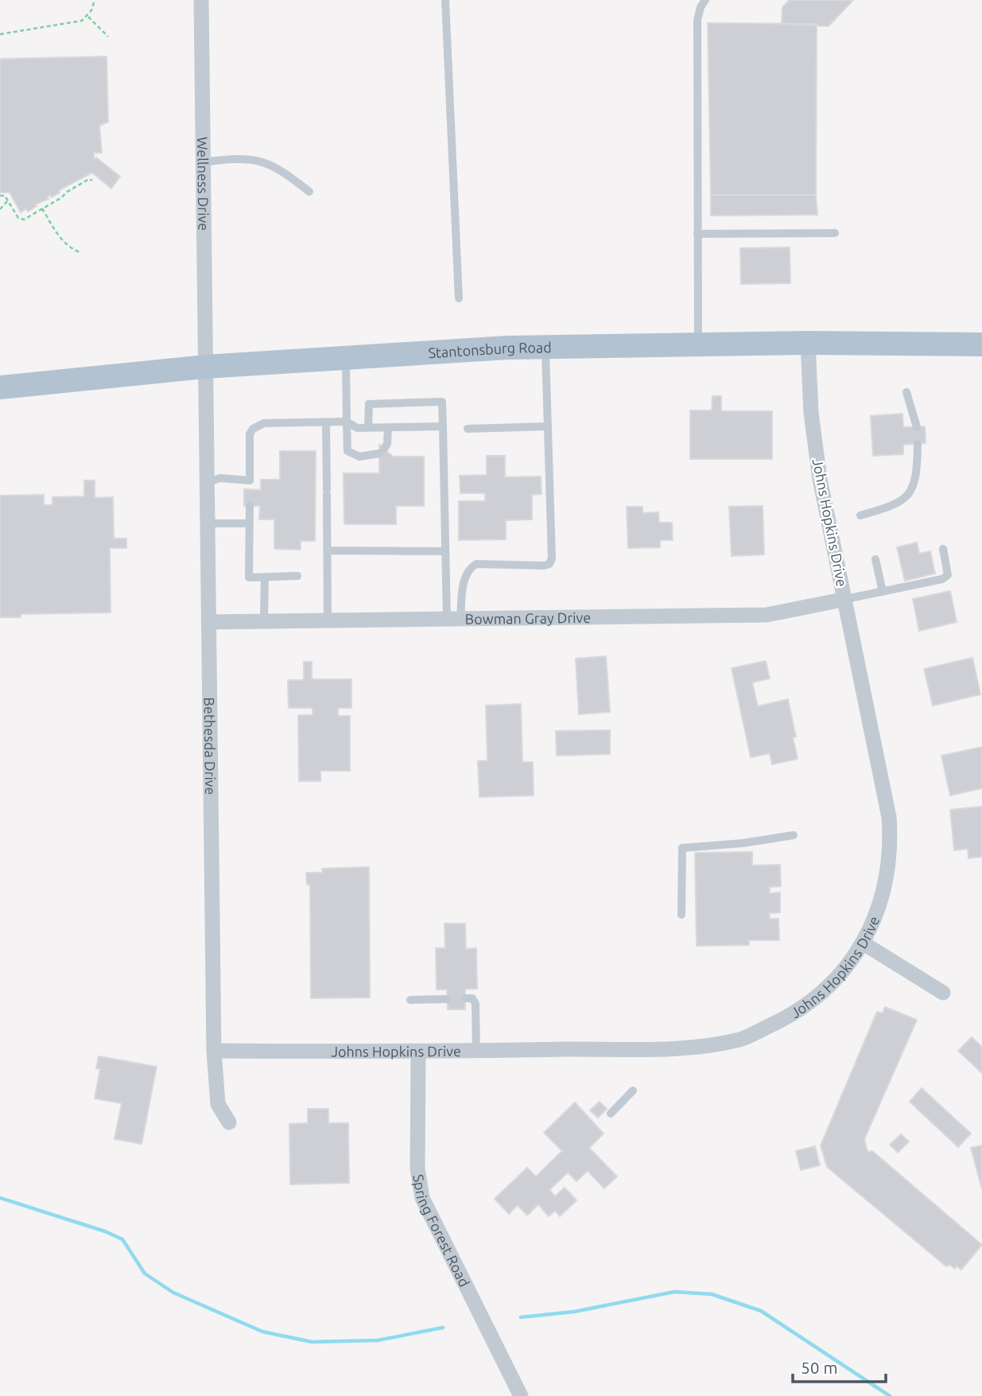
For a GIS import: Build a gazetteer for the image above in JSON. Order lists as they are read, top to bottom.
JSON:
{
  "streets": {
    "main road": ["Stantonsburg Road"],
    "street": [
      "Wellness Drive",
      "Johns Hopkins Drive",
      "Bowman Gray Drive",
      "Bethesda Drive",
      "Spring Forest Road"
    ]
  },
  "crossings": [
    ["Wellness Drive", "Stantonsburg Road"],
    ["Wellness Drive", "Bethesda Drive"],
    ["Stantonsburg Road", "Johns Hopkins Drive"],
    ["Stantonsburg Road", "Bethesda Drive"],
    ["Johns Hopkins Drive", "Bowman Gray Drive"],
    ["Johns Hopkins Drive", "Bethesda Drive"],
    ["Johns Hopkins Drive", "Spring Forest Road"],
    ["Bowman Gray Drive", "Bethesda Drive"]
  ],
  "scale_bar": "50 m"
}
